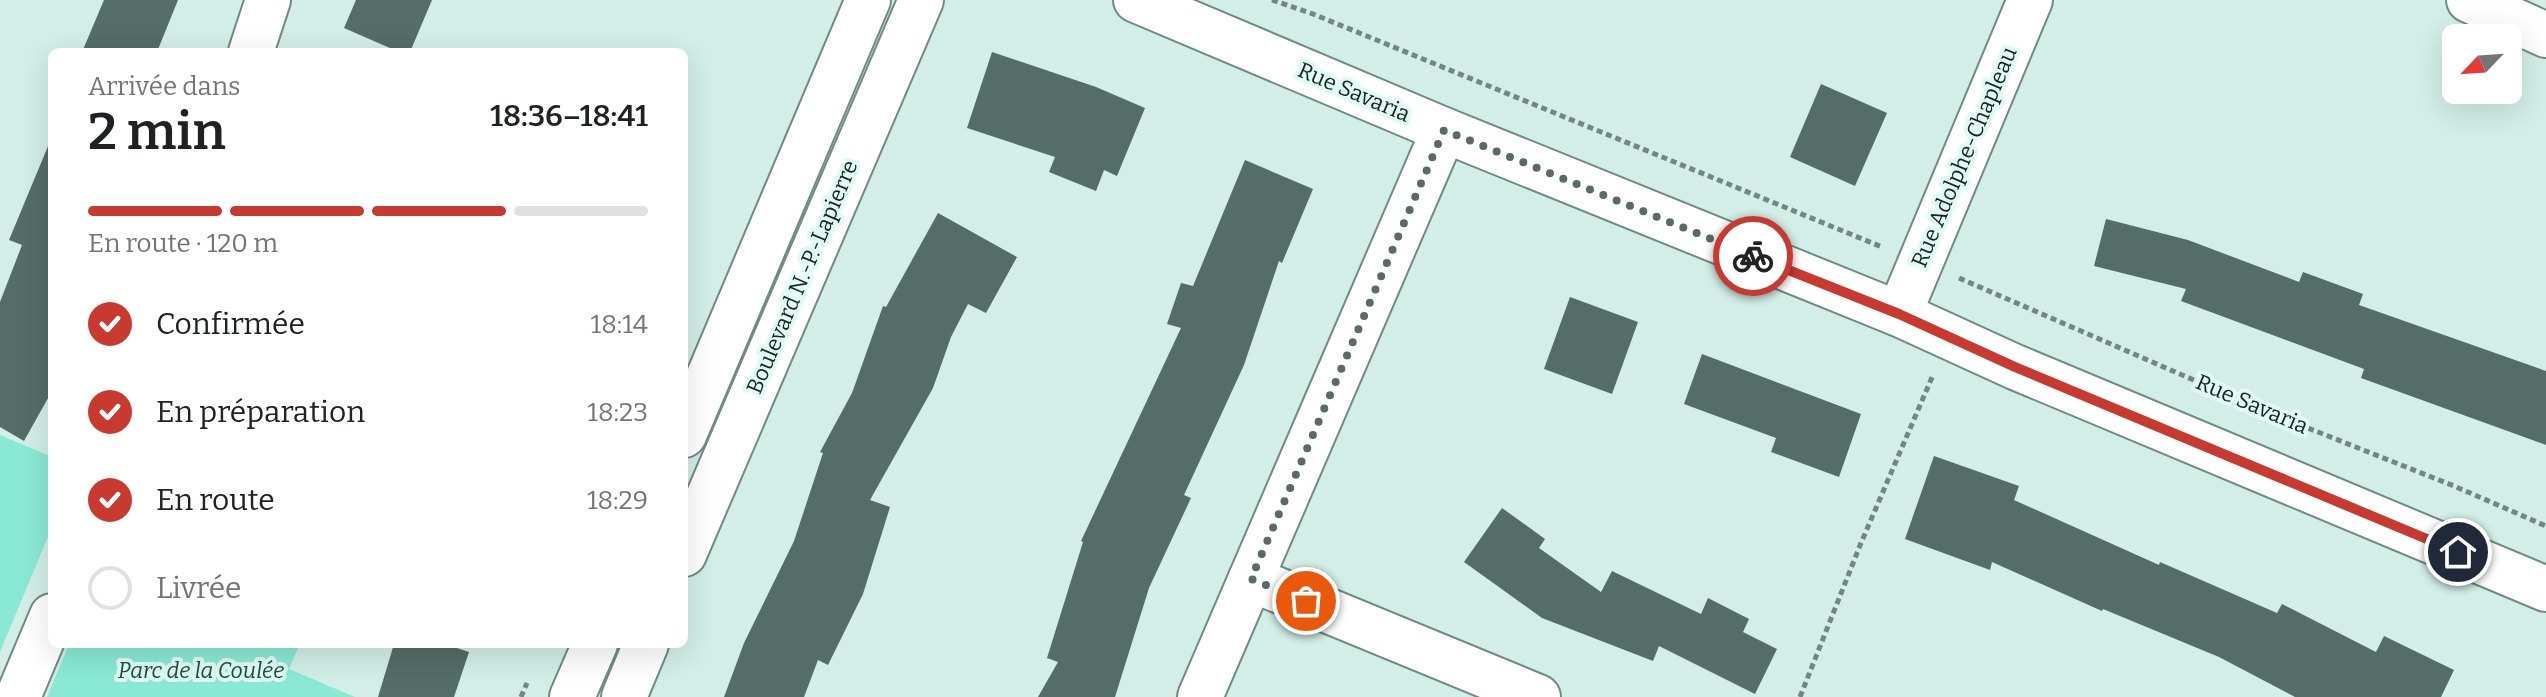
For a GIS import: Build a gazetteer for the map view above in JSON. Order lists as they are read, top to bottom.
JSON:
{
  "streets": {
    "street": ["Rue Savaria", "Rue Adolphe-Chapleau", "Boulevard N.-P.-Lapierre"]
  },
  "crossings": [
    ["Rue Savaria", "Rue Adolphe-Chapleau"]
  ],
  "parks": ["Parc de la Coulée"],
  "north": "bottom left",
  "page": {
    "heading": ["2 min", "Arrivée dans", "18:36–18:41"],
    "bar": "En route · 120 m",
    "list": [
      ["Confirmée", "18:14"],
      ["En préparation", "18:23"],
      ["En route", "18:29"],
      "Livrée"
    ]
  }
}
